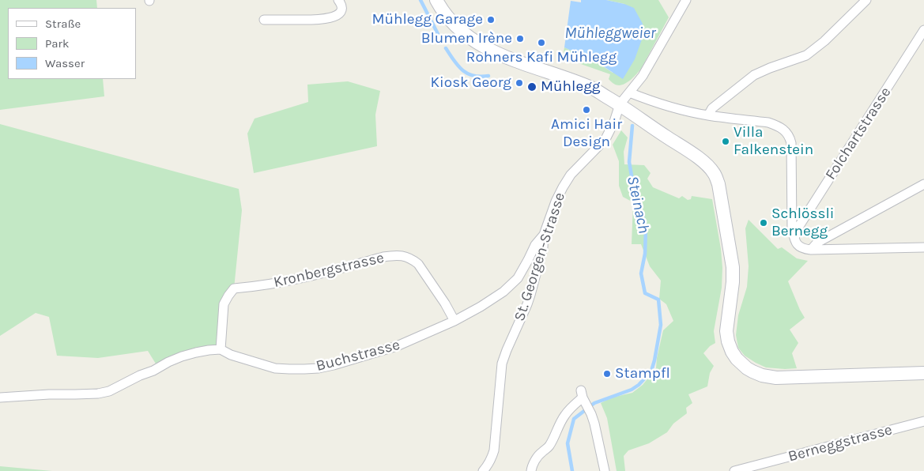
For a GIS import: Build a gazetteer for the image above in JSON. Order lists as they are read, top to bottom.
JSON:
{
  "streets": {
    "street": [
      "Folchartstrasse",
      "St. Georgen-Strasse",
      "Kronbergstrasse",
      "Buchstrasse",
      "Berneggstrasse"
    ]
  },
  "crossings": [
    ["St. Georgen-Strasse", "Buchstrasse"],
    ["Kronbergstrasse", "Buchstrasse"]
  ],
  "water": ["Mühleggweier", "Steinach"],
  "places": [
    "Mühlegg Garage",
    "Blumen Irène",
    "Rohners Kafi Mühlegg",
    "Kiosk Georg",
    "Mühlegg",
    "Amici Hair Design",
    "Villa Falkenstein",
    "Schlössli Bernegg",
    "Stampfl"
  ],
  "legend": ["Straße", "Park", "Wasser"]
}
